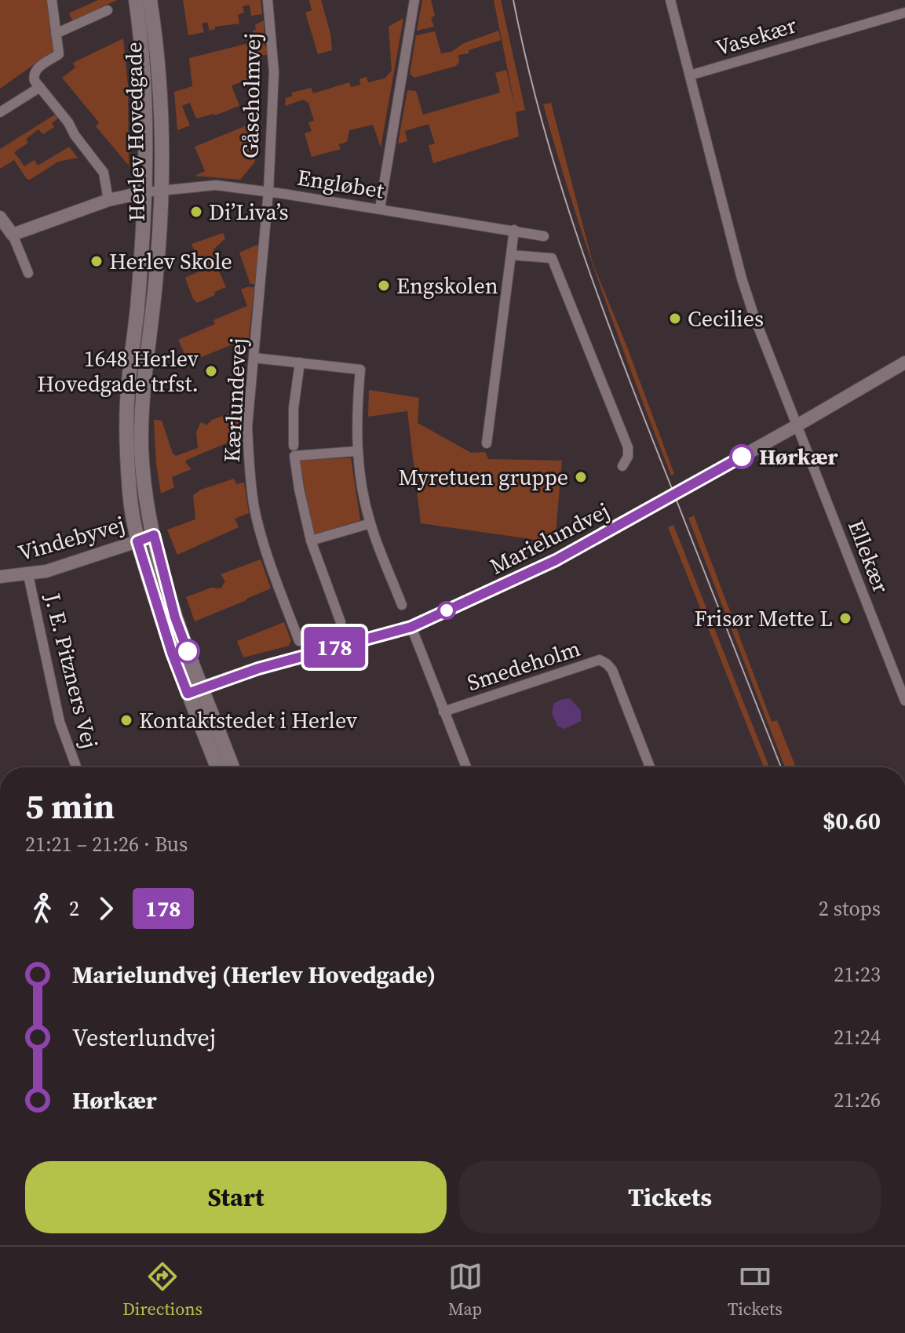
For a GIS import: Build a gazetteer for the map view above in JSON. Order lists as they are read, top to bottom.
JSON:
{
  "streets": {
    "main road": ["Herlev Hovedgade"],
    "street": [
      "Vasekær",
      "Gåseholmvej",
      "Engløbet",
      "Kærlundevej",
      "Vindebyvej",
      "Marielundvej",
      "Ellekær",
      "Smedeholm",
      "J. E. Pitzners Vej"
    ]
  },
  "crossings": [
    ["Gåseholmvej", "Engløbet"],
    ["Gåseholmvej", "Kærlundevej"],
    ["Herlev Hovedgade", "Engløbet"],
    ["Herlev Hovedgade", "Vindebyvej"],
    ["Herlev Hovedgade", "Marielundvej"],
    ["Engløbet", "Kærlundevej"],
    ["Vindebyvej", "J. E. Pitzners Vej"],
    ["Marielundvej", "Ellekær"]
  ],
  "places": [
    "Di’Liva’s",
    "Herlev Skole",
    "Engskolen",
    "Cecilies",
    "1648 Herlev Hovedgade trfst.",
    "Hørkær",
    "Myretuen gruppe",
    "Frisør Mette L",
    "Kontaktstedet i Herlev"
  ],
  "lines": ["bus line 178"],
  "page": {
    "on_map": "178",
    "heading": ["5 min", "21:21 – 21:26 · Bus", "$0.60"],
    "legs": ["2", "178", "2 stops"],
    "list": [
      {
        "name": "Marielundvej (Herlev Hovedgade)",
        "value": "21:23"
      },
      {
        "name": "Vesterlundvej",
        "value": "21:24"
      },
      {
        "name": "Hørkær",
        "value": "21:26"
      }
    ],
    "buttons": ["Start", "Tickets"],
    "tabs": ["Directions", "Map", "Tickets"]
  }
}
